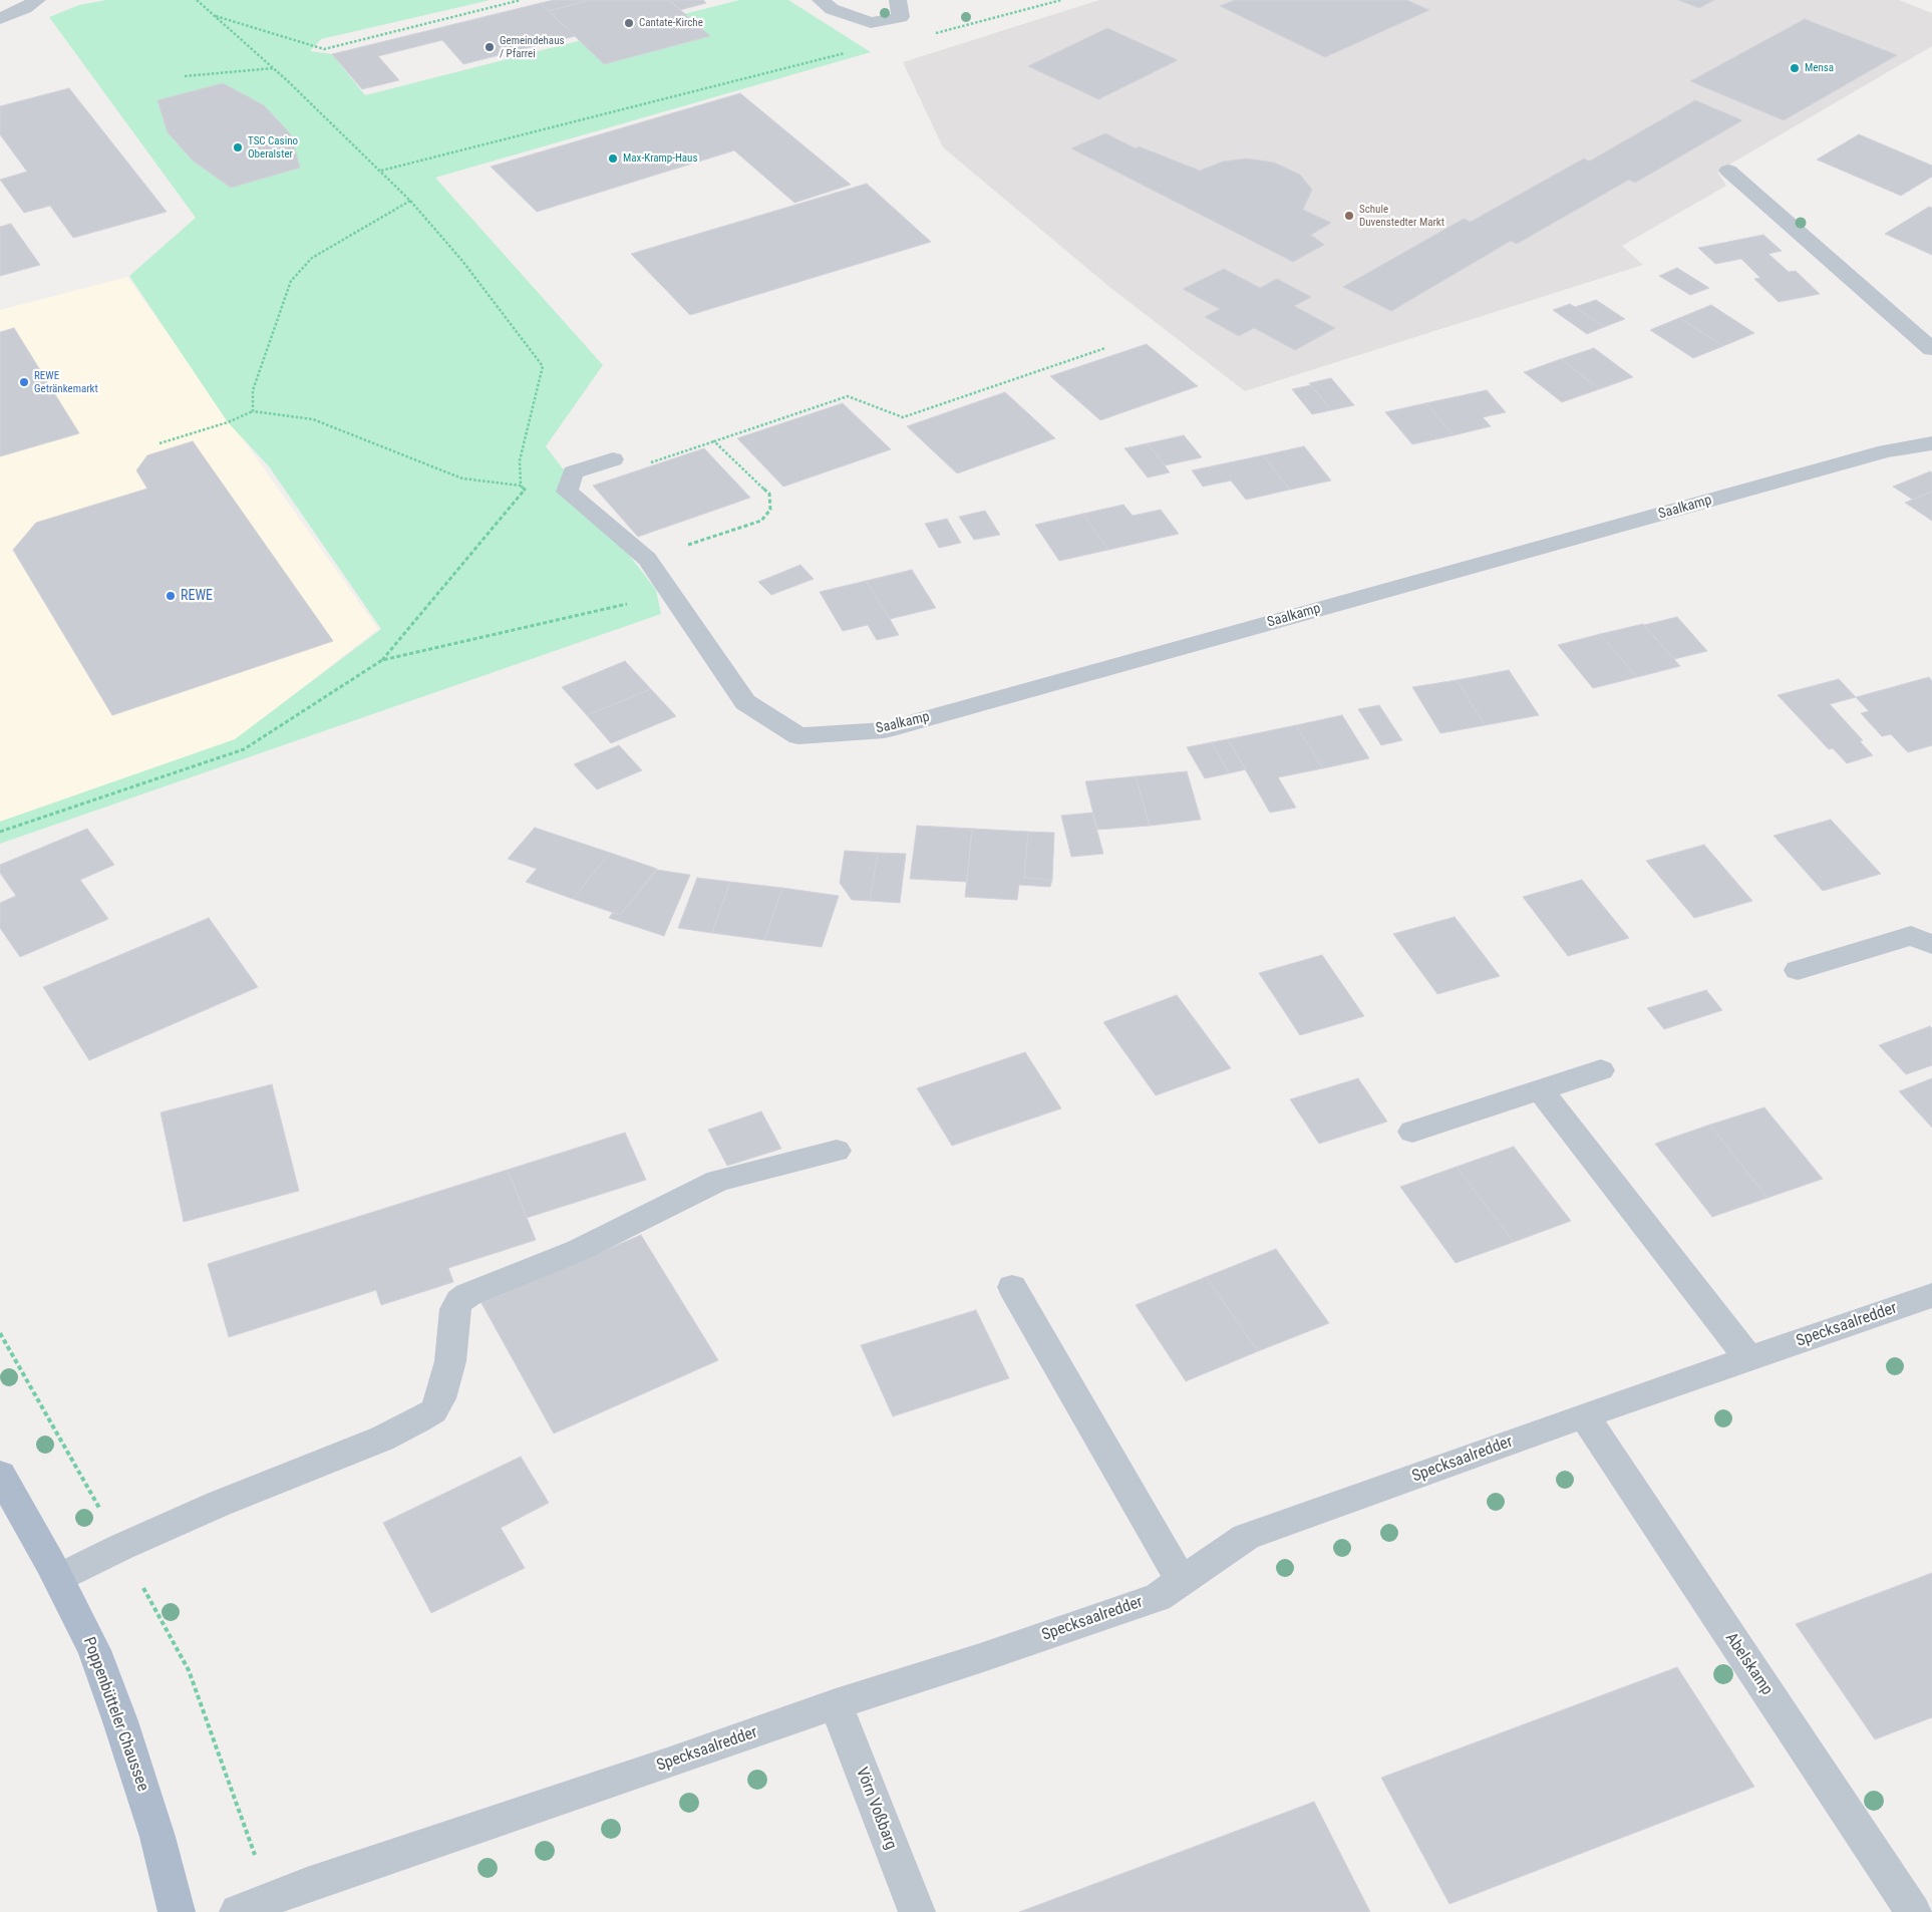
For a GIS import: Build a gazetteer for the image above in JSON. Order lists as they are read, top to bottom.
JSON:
{
  "streets": {
    "main road": ["Poppenbütteler Chaussee"],
    "street": [
      "Saalkamp",
      "Specksaalredder",
      "Abelskamp",
      "Vörn Voßbarg"
    ]
  },
  "crossings": [
    ["Specksaalredder", "Abelskamp"],
    ["Specksaalredder", "Vörn Voßbarg"]
  ],
  "places": [
    "Cantate-Kirche",
    "Gemeindehaus / Pfarrei",
    "Mensa",
    "TSC Casino Oberalster",
    "Max-Kramp-Haus",
    "Schule Duvenstedter Markt",
    "REWE Getränkemarkt",
    "REWE"
  ]
}
